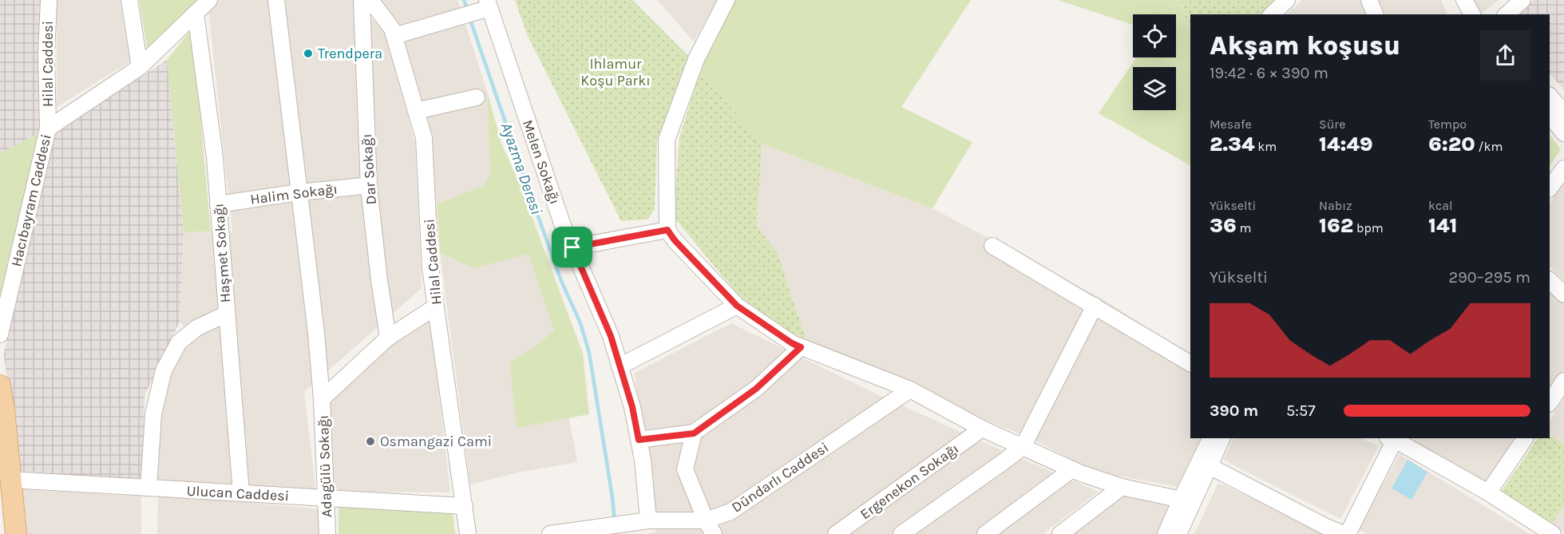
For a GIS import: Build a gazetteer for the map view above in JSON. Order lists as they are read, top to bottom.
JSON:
{
  "streets": {
    "street": [
      "Hilal Caddesi",
      "Melen Sokağı",
      "Dar Sokağı",
      "Halim Sokağı",
      "Hacıbayram Caddesi",
      "Haşmet Sokağı",
      "Adagülü Sokağı",
      "Dündarlı Caddesi",
      "Ergenekon Sokağı",
      "Ulucan Caddesi"
    ]
  },
  "crossings": [
    ["Hilal Caddesi", "Melen Sokağı"],
    ["Hilal Caddesi", "Hacıbayram Caddesi"],
    ["Hilal Caddesi", "Ulucan Caddesi"],
    ["Melen Sokağı", "Dündarlı Caddesi"],
    ["Dar Sokağı", "Halim Sokağı"],
    ["Halim Sokağı", "Haşmet Sokağı"],
    ["Halim Sokağı", "Adagülü Sokağı"],
    ["Hacıbayram Caddesi", "Haşmet Sokağı"],
    ["Haşmet Sokağı", "Ulucan Caddesi"],
    ["Adagülü Sokağı", "Ulucan Caddesi"]
  ],
  "water": ["Ayazma Deresi"],
  "parks": ["Ihlamur Koşu Parkı"],
  "places": ["Trendpera", "Osmangazi Cami"],
  "page": {
    "heading": ["Akşam koşusu", "19:42 · 6 × 390 m"],
    "stats": [
      ["Mesafe", "2.34 km"],
      ["Süre", "14:49"],
      ["Tempo", "6:20 /km"],
      ["Yükselti", "36 m"],
      ["Nabız", "162 bpm"],
      ["kcal", "141"]
    ],
    "chart": ["Yükselti", "290–295 m"],
    "list": [
      {
        "name": "390 m",
        "note": "5:57"
      }
    ]
  }
}
